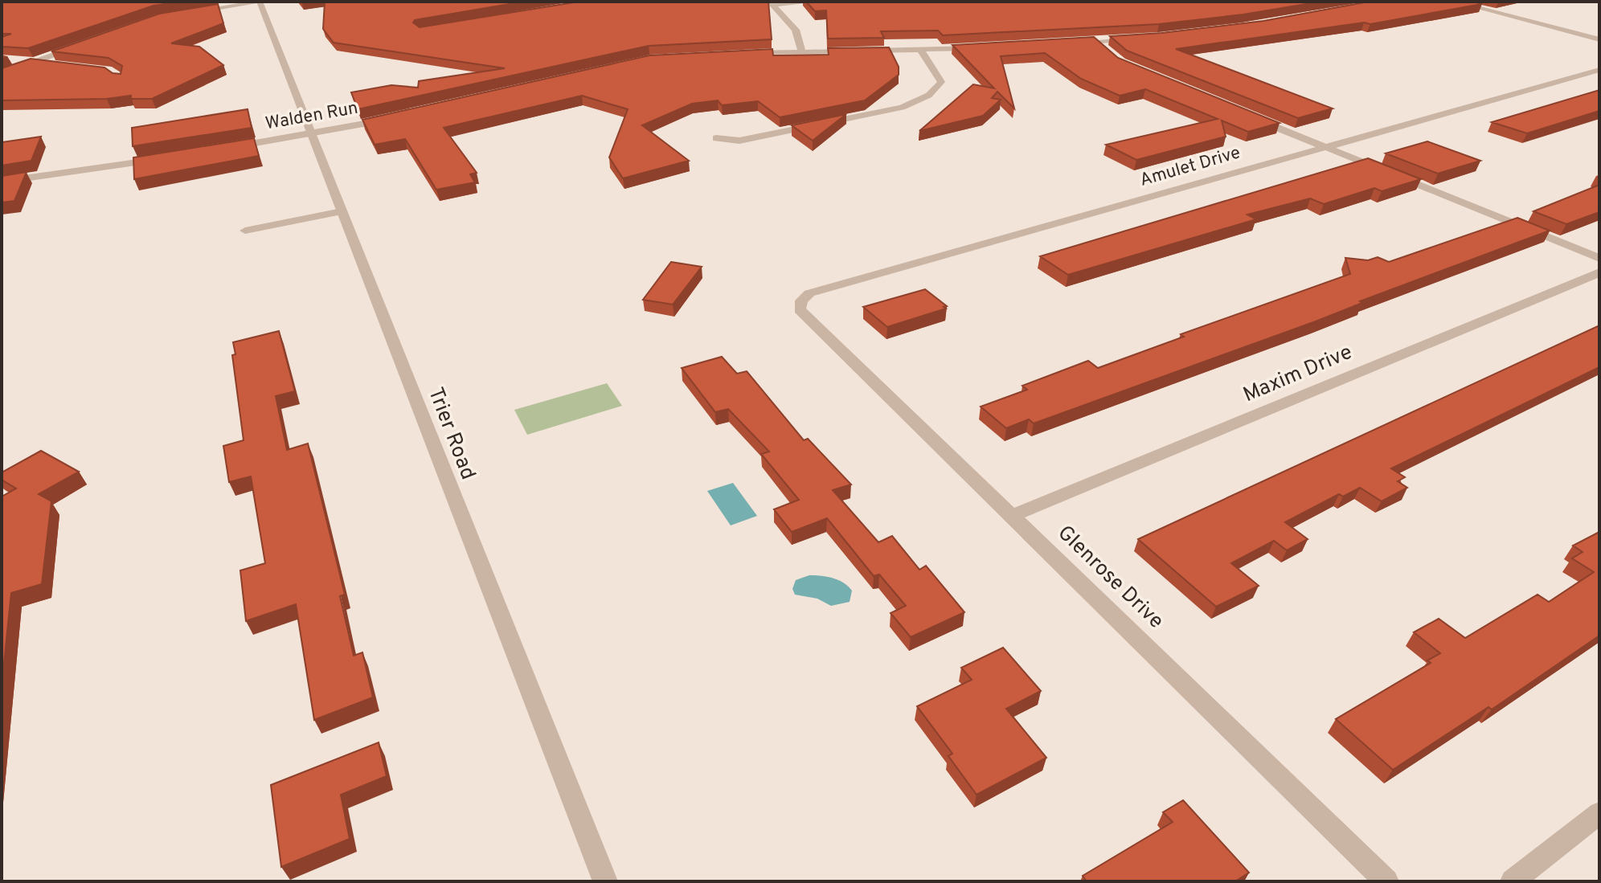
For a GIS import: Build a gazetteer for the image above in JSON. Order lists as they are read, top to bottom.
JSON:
{
  "streets": {
    "street": [
      "Walden Run",
      "Amulet Drive",
      "Maxim Drive",
      "Trier Road",
      "Glenrose Drive"
    ]
  },
  "crossings": [
    ["Walden Run", "Trier Road"],
    ["Amulet Drive", "Glenrose Drive"],
    ["Maxim Drive", "Glenrose Drive"]
  ]
}
